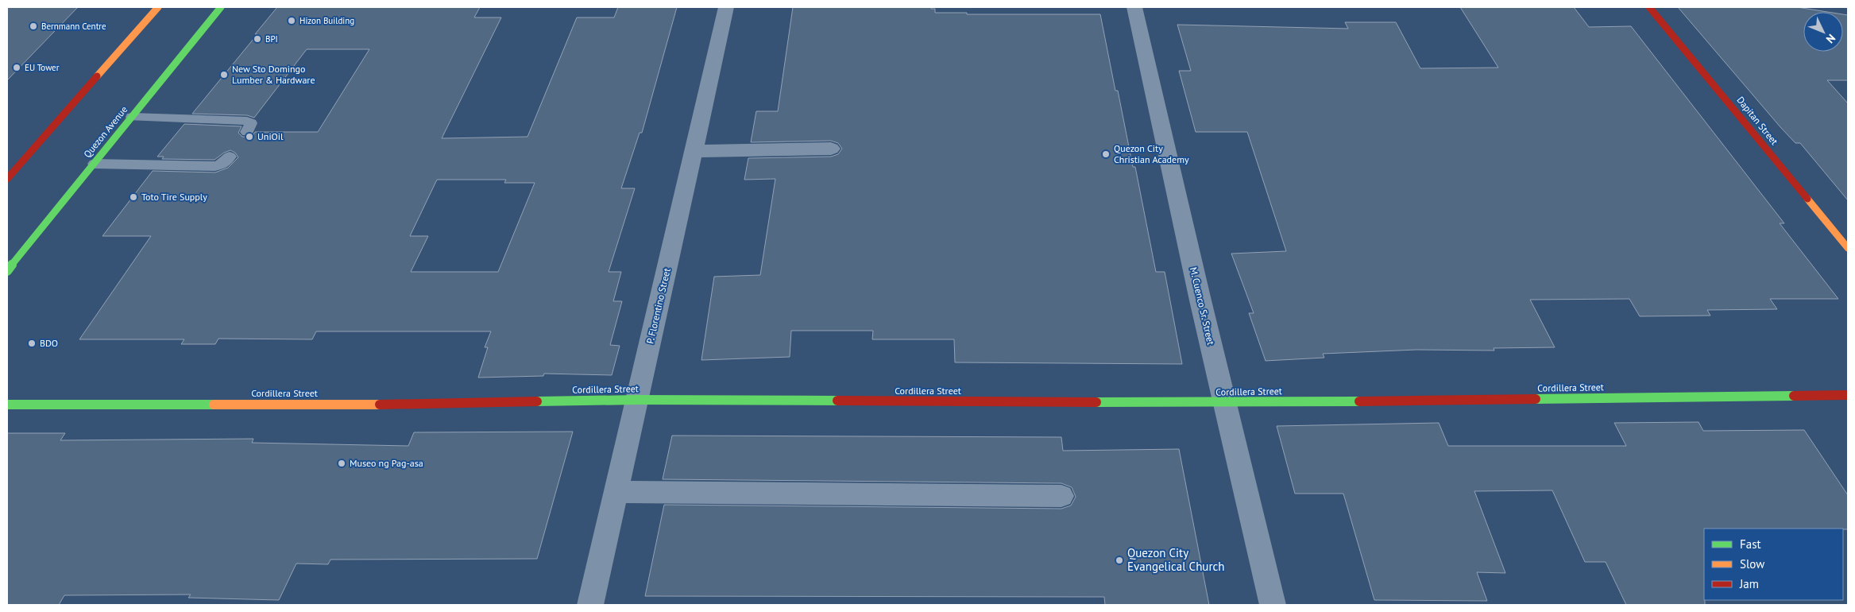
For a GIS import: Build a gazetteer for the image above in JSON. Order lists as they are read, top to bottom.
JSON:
{
  "streets": {
    "street": [
      "Dapitan Street",
      "Quezon Avenue",
      "P. Florentino Street",
      "M. Cuenco Sr. Street",
      "Cordillera Street"
    ]
  },
  "crossings": [
    ["P. Florentino Street", "Cordillera Street"],
    ["M. Cuenco Sr. Street", "Cordillera Street"]
  ],
  "places": [
    "Hizon Building",
    "Bernmann Centre",
    "BPI",
    "EU Tower",
    "New Sto Domingo Lumber & Hardware",
    "UniOil",
    "Quezon City Christian Academy",
    "Toto Tire Supply",
    "BDO",
    "Museo ng Pag-asa",
    "Quezon City Evangelical Church"
  ],
  "legend": ["Fast", "Slow", "Jam"],
  "north": "bottom right"
}
